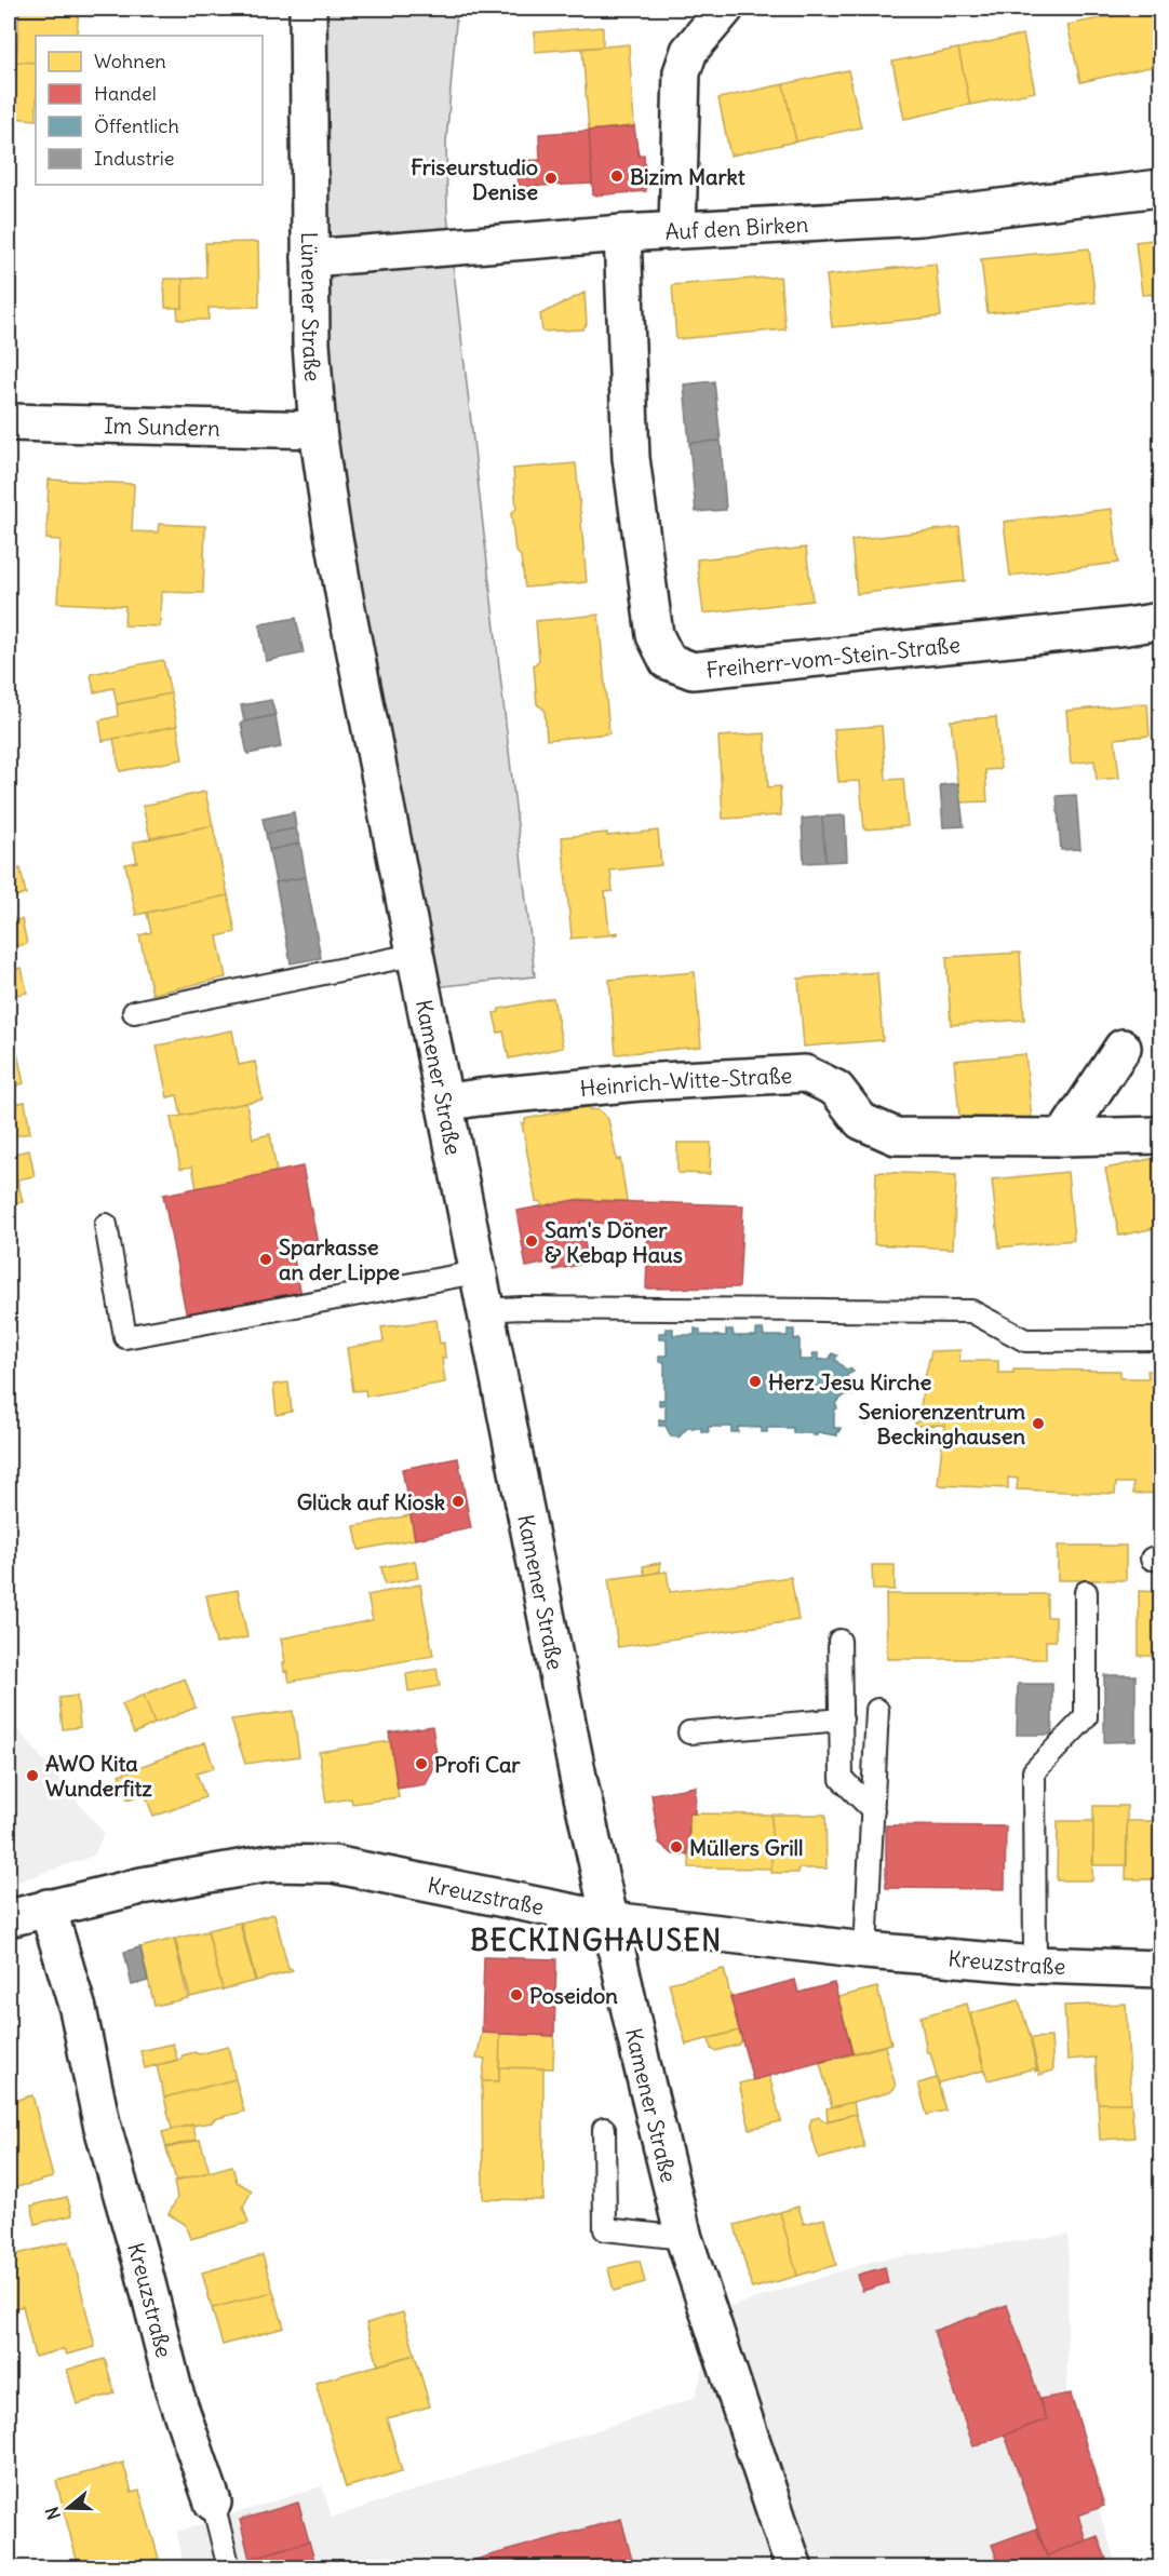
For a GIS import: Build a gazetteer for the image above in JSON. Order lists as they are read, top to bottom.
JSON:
{
  "streets": {
    "street": [
      "Auf den Birken",
      "Lünener Straße",
      "Im Sundern",
      "Freiherr-vom-Stein-Straße",
      "Kamener Straße",
      "Heinrich-Witte-Straße",
      "Kreuzstraße"
    ]
  },
  "crossings": [
    ["Auf den Birken", "Lünener Straße"],
    ["Auf den Birken", "Freiherr-vom-Stein-Straße"],
    ["Lünener Straße", "Im Sundern"],
    ["Lünener Straße", "Kamener Straße"],
    ["Kamener Straße", "Heinrich-Witte-Straße"],
    ["Kamener Straße", "Kreuzstraße"]
  ],
  "districts": ["BECKINGHAUSEN"],
  "places": [
    "Bizim Markt",
    "Friseurstudio Denise",
    "Sam's Döner & Kebap Haus",
    "Sparkasse an der Lippe",
    "Herz Jesu Kirche",
    "Seniorenzentrum Beckinghausen",
    "Glück auf Kiosk",
    "Profi Car",
    "AWO Kita Wunderfitz",
    "Müllers Grill",
    "Poseidon"
  ],
  "legend": [
    "Wohnen",
    "Handel",
    "Öffentlich",
    "Industrie"
  ],
  "north": "left"
}
